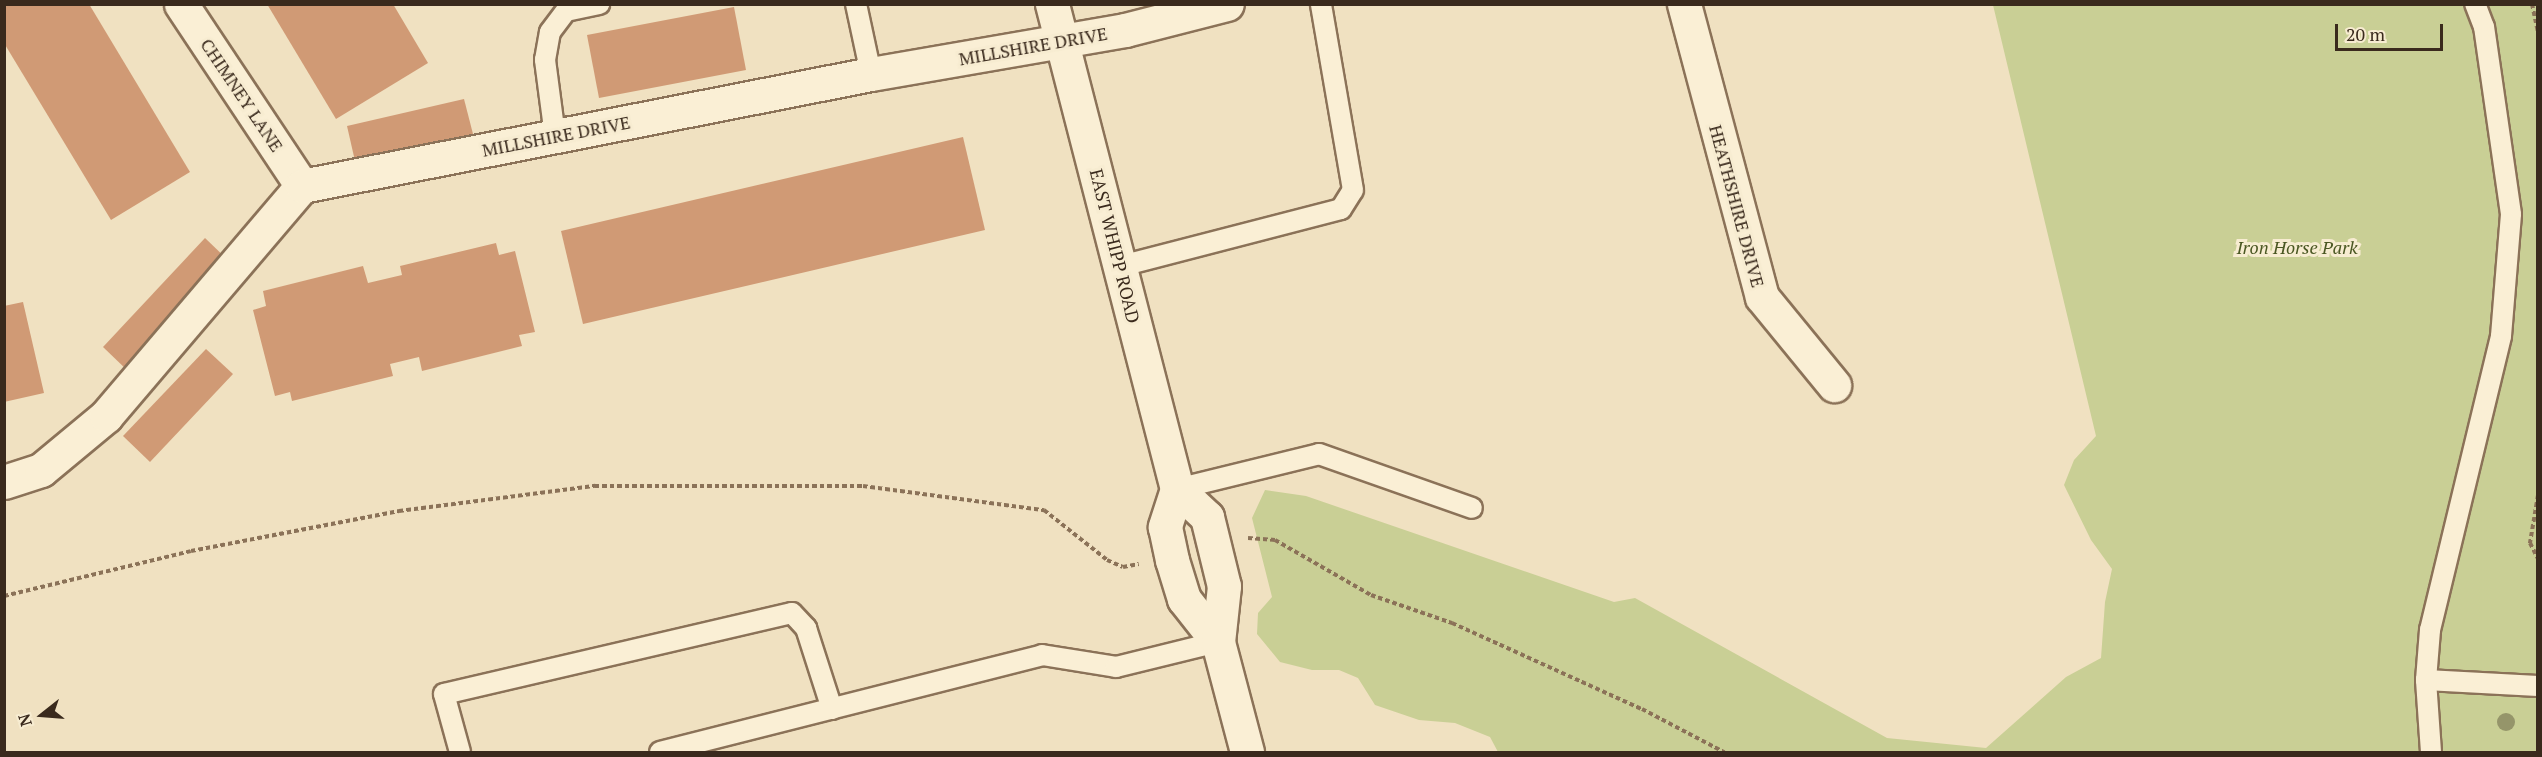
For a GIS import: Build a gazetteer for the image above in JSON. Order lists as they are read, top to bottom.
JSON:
{
  "streets": {
    "street": [
      "MILLSHIRE DRIVE",
      "CHIMNEY LANE",
      "HEATHSHIRE DRIVE",
      "EAST WHIPP ROAD"
    ]
  },
  "crossings": [
    ["MILLSHIRE DRIVE", "CHIMNEY LANE"],
    ["MILLSHIRE DRIVE", "EAST WHIPP ROAD"]
  ],
  "parks": ["Iron Horse Park"],
  "scale_bar": "20 m",
  "north": "left"
}
